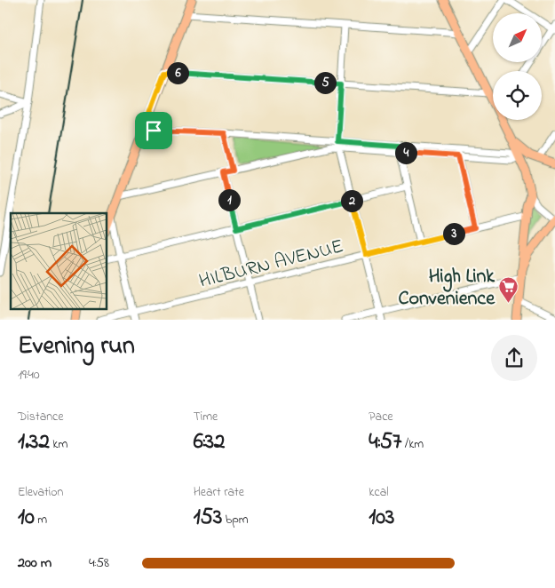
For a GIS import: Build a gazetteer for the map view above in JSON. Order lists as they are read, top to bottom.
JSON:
{
  "streets": {
    "street": ["HILBURN AVENUE"]
  },
  "places": {
    "supermarket": ["High Link Convenience"]
  },
  "north": "top right",
  "page": {
    "pins": [
      "6",
      "5",
      "4",
      "1",
      "2",
      "3"
    ],
    "heading": ["Evening run", "19:40"],
    "stats": [
      ["Distance", "1.32 km"],
      ["Time", "6:32"],
      ["Pace", "4:57 /km"],
      ["Elevation", "10 m"],
      ["Heart rate", "153 bpm"],
      ["kcal", "103"]
    ],
    "list": [
      {
        "name": "200 m",
        "note": "4:58"
      }
    ]
  }
}
